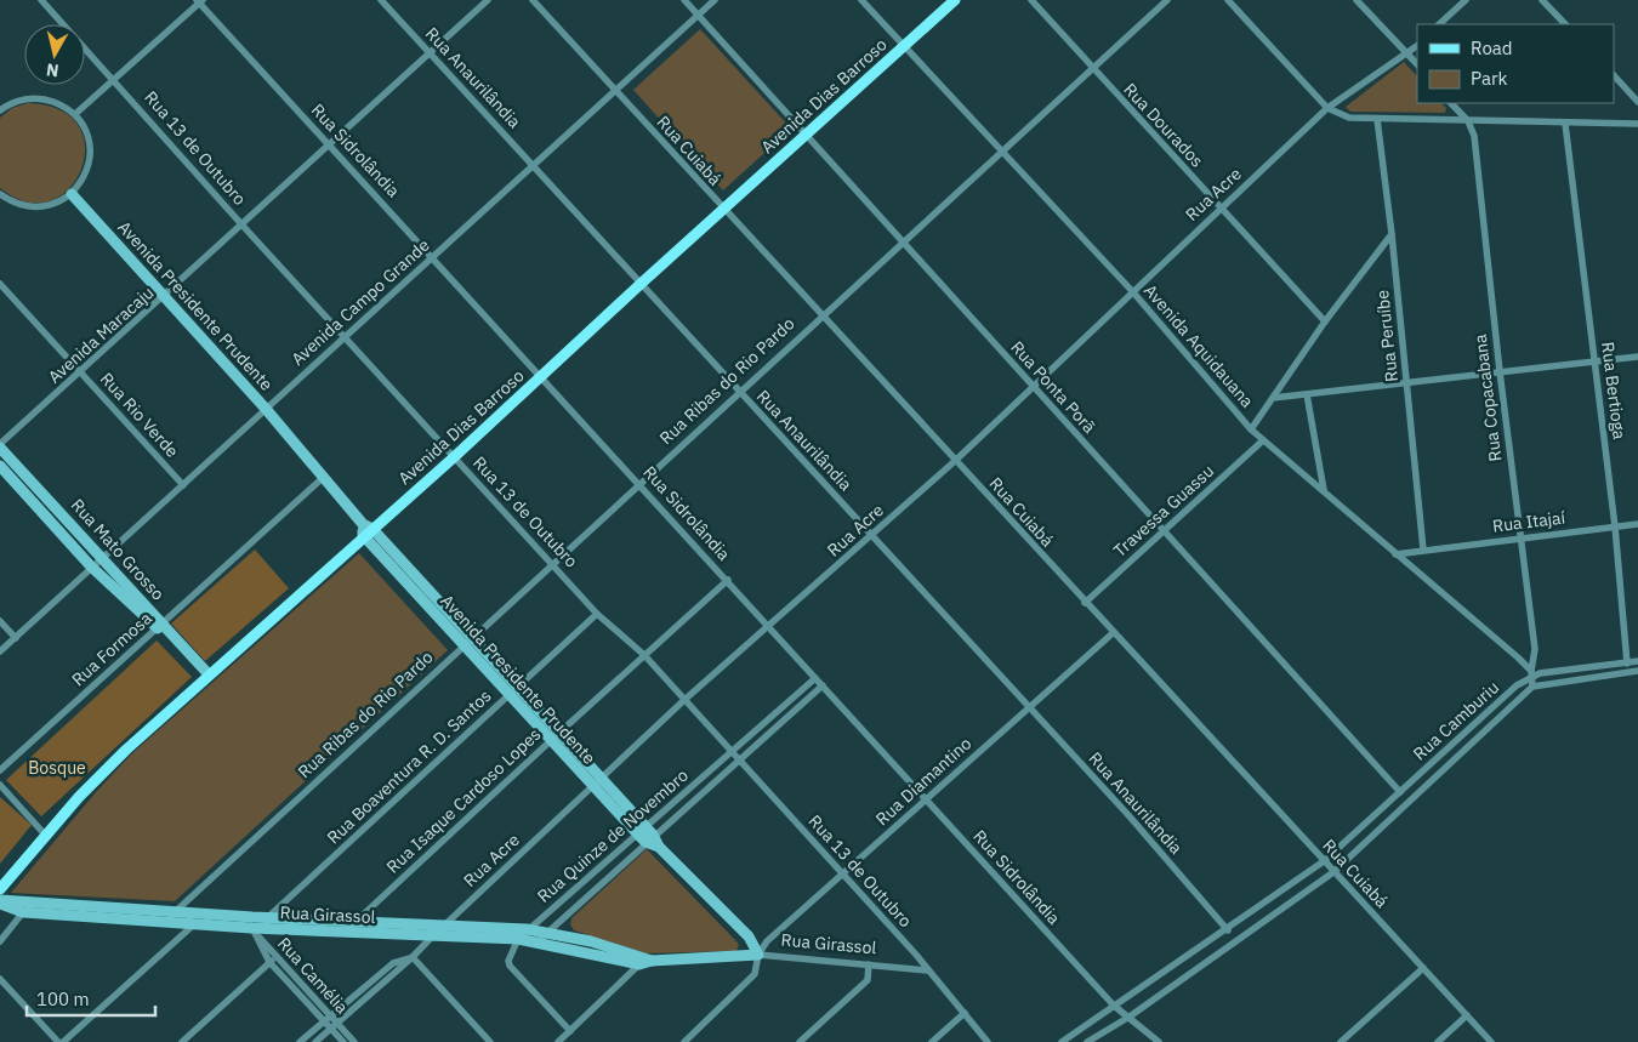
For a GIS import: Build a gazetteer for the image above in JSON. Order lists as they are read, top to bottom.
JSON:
{
  "streets": {
    "main road": ["Avenida Dias Barroso"],
    "street": [
      "Rua Anaurilândia",
      "Rua Dourados",
      "Rua 13 de Outubro",
      "Rua Sidrolândia",
      "Rua Cuiabá",
      "Rua Acre",
      "Avenida Campo Grande",
      "Avenida Presidente Prudente",
      "Avenida Maracaju",
      "Rua Peruíbe",
      "Avenida Aquidauana",
      "Rua Ribas do Rio Pardo",
      "Rua Ponta Porã",
      "Rua Bertioga",
      "Rua Copacabana",
      "Rua Rio Verde",
      "Travessa Guassu",
      "Rua Itajaí",
      "Rua Mato Grosso",
      "Rua Formosa",
      "Rua Camburiu",
      "Rua Boaventura R. D. Santos",
      "Rua Diamantino",
      "Rua Isaque Cardoso Lopes",
      "Rua Quinze de Novembro",
      "Rua Girassol",
      "Rua Camélia"
    ]
  },
  "crossings": [
    ["Rua Anaurilândia", "Avenida Dias Barroso"],
    ["Rua Anaurilândia", "Rua Acre"],
    ["Rua Anaurilândia", "Avenida Campo Grande"],
    ["Rua Anaurilândia", "Avenida Maracaju"],
    ["Rua Anaurilândia", "Rua Ribas do Rio Pardo"],
    ["Rua Anaurilândia", "Rua Camburiu"],
    ["Rua Anaurilândia", "Rua Diamantino"],
    ["Avenida Dias Barroso", "Rua 13 de Outubro"],
    ["Avenida Dias Barroso", "Rua Sidrolândia"],
    ["Avenida Dias Barroso", "Rua Cuiabá"],
    ["Avenida Dias Barroso", "Avenida Presidente Prudente"],
    ["Avenida Dias Barroso", "Avenida Aquidauana"],
    ["Avenida Dias Barroso", "Rua Ponta Porã"],
    ["Avenida Dias Barroso", "Rua Mato Grosso"],
    ["Rua Dourados", "Rua Acre"],
    ["Rua Dourados", "Rua Ribas do Rio Pardo"],
    ["Rua 13 de Outubro", "Rua Acre"],
    ["Rua 13 de Outubro", "Avenida Campo Grande"],
    ["Rua 13 de Outubro", "Avenida Maracaju"],
    ["Rua 13 de Outubro", "Rua Ribas do Rio Pardo"],
    ["Rua 13 de Outubro", "Rua Boaventura R. D. Santos"],
    ["Rua 13 de Outubro", "Rua Diamantino"],
    ["Rua 13 de Outubro", "Rua Isaque Cardoso Lopes"],
    ["Rua 13 de Outubro", "Rua Quinze de Novembro"],
    ["Rua 13 de Outubro", "Rua Girassol"],
    ["Rua Sidrolândia", "Rua Acre"],
    ["Rua Sidrolândia", "Avenida Campo Grande"],
    ["Rua Sidrolândia", "Avenida Maracaju"],
    ["Rua Sidrolândia", "Rua Ribas do Rio Pardo"],
    ["Rua Sidrolândia", "Rua Camburiu"],
    ["Rua Sidrolândia", "Rua Diamantino"],
    ["Rua Sidrolândia", "Rua Isaque Cardoso Lopes"],
    ["Rua Sidrolândia", "Rua Quinze de Novembro"],
    ["Rua Cuiabá", "Rua Acre"],
    ["Rua Cuiabá", "Avenida Campo Grande"],
    ["Rua Cuiabá", "Rua Ribas do Rio Pardo"],
    ["Rua Cuiabá", "Travessa Guassu"],
    ["Rua Cuiabá", "Rua Camburiu"],
    ["Rua Cuiabá", "Rua Diamantino"],
    ["Rua Acre", "Avenida Presidente Prudente"],
    ["Rua Acre", "Avenida Aquidauana"],
    ["Rua Acre", "Rua Ponta Porã"],
    ["Rua Acre", "Rua Girassol"],
    ["Rua Acre", "Rua Camélia"],
    ["Avenida Campo Grande", "Avenida Presidente Prudente"],
    ["Avenida Campo Grande", "Rua Ponta Porã"],
    ["Avenida Campo Grande", "Rua Rio Verde"],
    ["Avenida Campo Grande", "Rua Mato Grosso"],
    ["Avenida Presidente Prudente", "Avenida Maracaju"],
    ["Avenida Presidente Prudente", "Rua Ribas do Rio Pardo"],
    ["Avenida Presidente Prudente", "Rua Formosa"],
    ["Avenida Presidente Prudente", "Rua Boaventura R. D. Santos"],
    ["Avenida Presidente Prudente", "Rua Diamantino"],
    ["Avenida Presidente Prudente", "Rua Isaque Cardoso Lopes"],
    ["Avenida Presidente Prudente", "Rua Quinze de Novembro"],
    ["Avenida Presidente Prudente", "Rua Girassol"],
    ["Avenida Maracaju", "Rua Rio Verde"],
    ["Avenida Maracaju", "Rua Mato Grosso"],
    ["Rua Peruíbe", "Rua Itajaí"],
    ["Avenida Aquidauana", "Rua Ribas do Rio Pardo"],
    ["Avenida Aquidauana", "Rua Copacabana"],
    ["Avenida Aquidauana", "Travessa Guassu"],
    ["Avenida Aquidauana", "Rua Itajaí"],
    ["Avenida Aquidauana", "Rua Camburiu"],
    ["Rua Ribas do Rio Pardo", "Rua Ponta Porã"],
    ["Rua Ribas do Rio Pardo", "Rua Girassol"],
    ["Rua Ponta Porã", "Travessa Guassu"],
    ["Rua Ponta Porã", "Rua Camburiu"],
    ["Rua Bertioga", "Rua Itajaí"],
    ["Rua Bertioga", "Rua Camburiu"],
    ["Rua Copacabana", "Rua Itajaí"],
    ["Rua Copacabana", "Rua Camburiu"],
    ["Rua Mato Grosso", "Rua Formosa"],
    ["Rua Boaventura R. D. Santos", "Rua Girassol"],
    ["Rua Diamantino", "Rua Girassol"],
    ["Rua Isaque Cardoso Lopes", "Rua Girassol"],
    ["Rua Quinze de Novembro", "Rua Girassol"],
    ["Rua Girassol", "Rua Camélia"]
  ],
  "parks": ["Bosque"],
  "legend": ["Road", "Park"],
  "scale_bar": "100 m",
  "north": "bottom"
}
